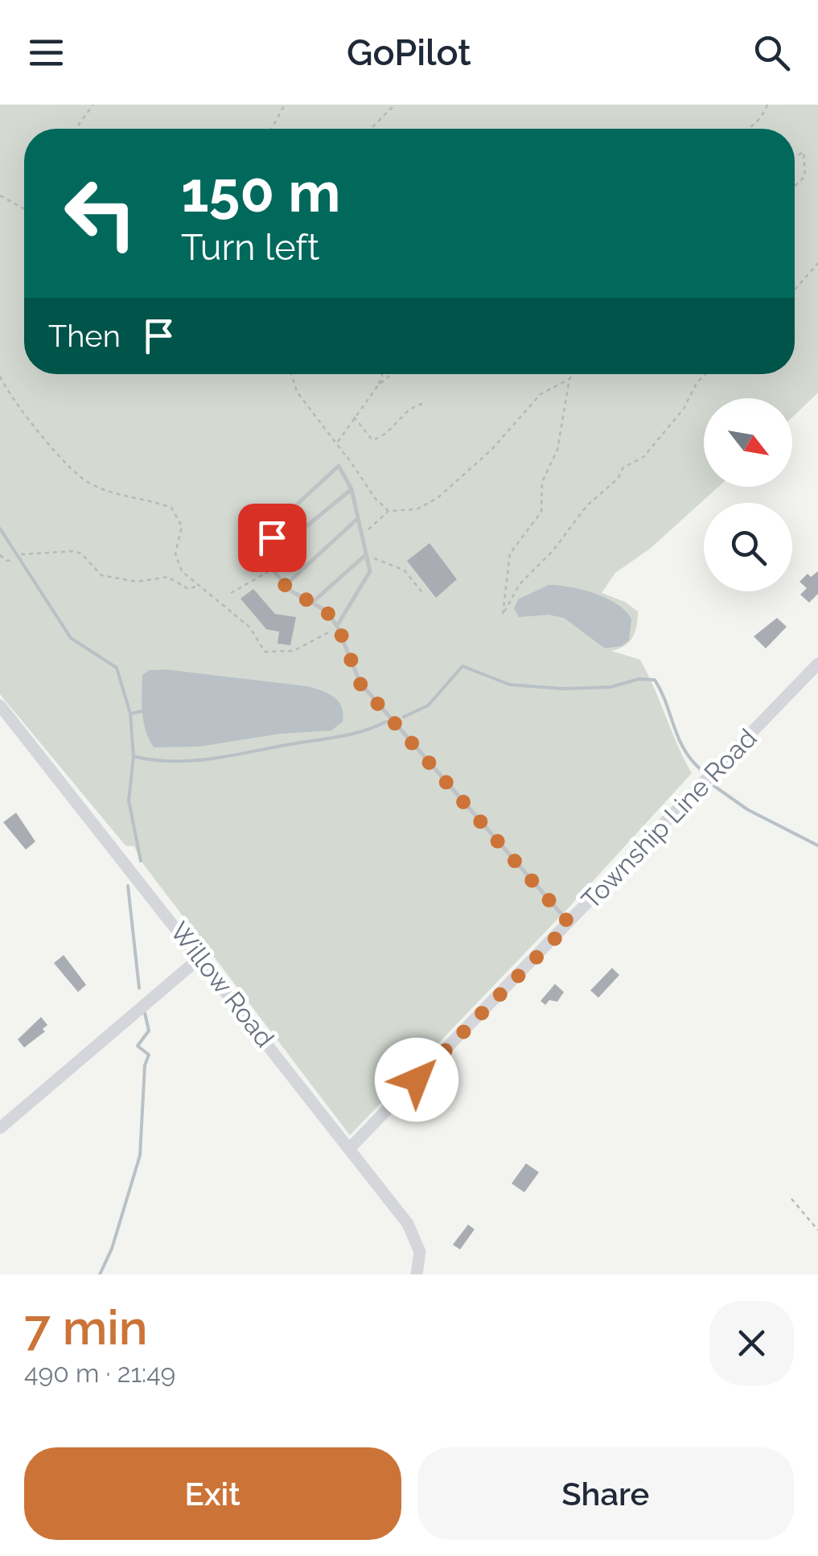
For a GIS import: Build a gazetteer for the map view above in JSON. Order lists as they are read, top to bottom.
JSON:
{
  "streets": {
    "street": ["Township Line Road", "Willow Road"]
  },
  "crossings": [
    ["Township Line Road", "Willow Road"]
  ],
  "north": "bottom right",
  "page": {
    "header": "GoPilot",
    "turn": ["150 m", "Turn left"],
    "then": "Then",
    "heading": ["7 min", "490 m · 21:49"],
    "buttons": ["Exit", "Share"]
  }
}
